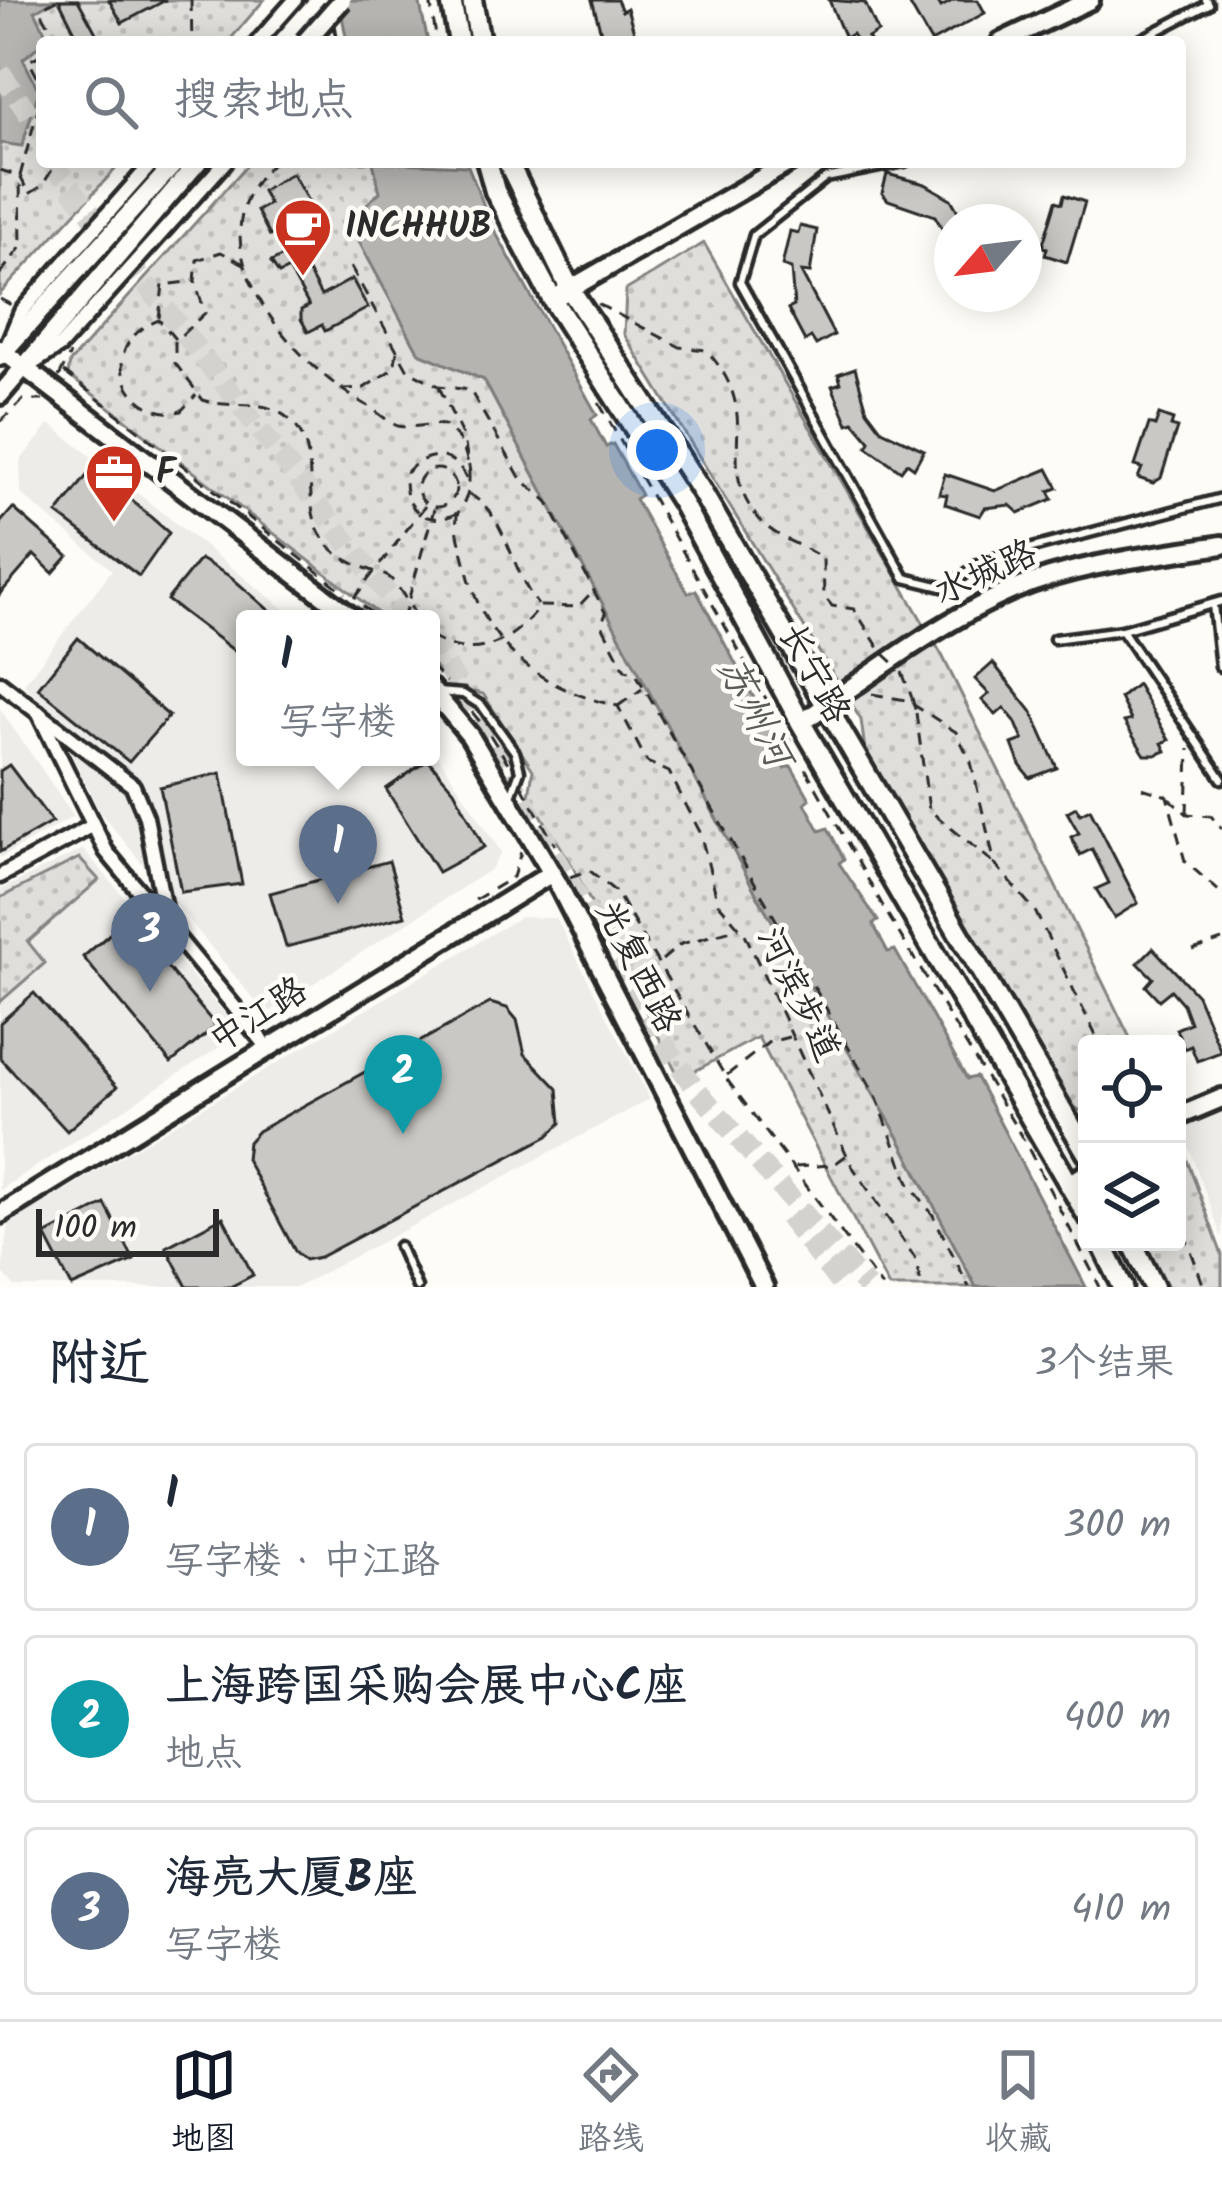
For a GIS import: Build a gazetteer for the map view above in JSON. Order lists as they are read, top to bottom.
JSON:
{
  "streets": {
    "main road": ["长宁路"],
    "street": ["水城路", "光复西路", "中江路"],
    "path": ["河滨步道"]
  },
  "crossings": [
    ["水城路", "长宁路"],
    ["光复西路", "中江路"]
  ],
  "water": ["苏州河"],
  "places": {
    "cafe": ["INCHHUB"],
    "office": ["F"]
  },
  "scale_bar": "100 m",
  "north": "bottom left",
  "page": {
    "search": "搜索地点",
    "popup": ["I", "写字楼"],
    "pins": ["1", "3", "2"],
    "scale": "100 m",
    "heading": ["附近", "3个结果"],
    "list": [
      {
        "mark": "1",
        "name": "I",
        "note": "写字楼 · 中江路",
        "value": "300 m"
      },
      {
        "mark": "2",
        "name": "上海跨国采购会展中心C座",
        "note": "地点",
        "value": "400 m"
      },
      {
        "mark": "3",
        "name": "海亮大厦B座",
        "note": "写字楼",
        "value": "410 m"
      }
    ],
    "nav": ["地图", "路线", "收藏"]
  }
}
